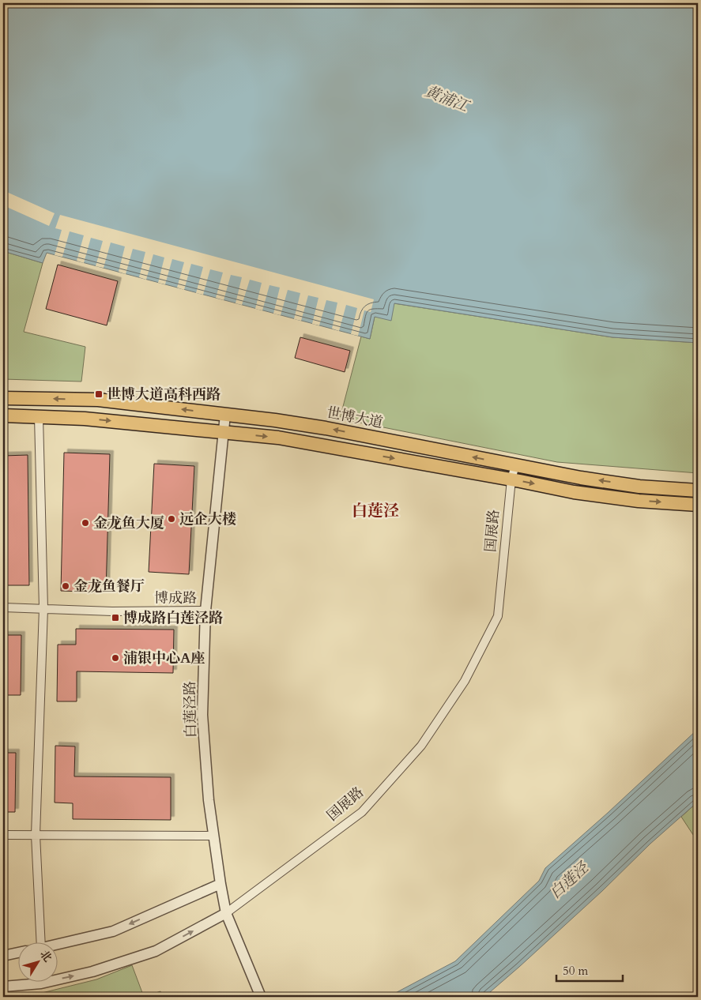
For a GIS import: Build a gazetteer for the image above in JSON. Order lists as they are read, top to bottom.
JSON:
{
  "streets": {
    "main road": ["世博大道"],
    "street": ["国展路", "博成路", "白莲泾路"]
  },
  "crossings": [
    ["世博大道", "国展路"],
    ["世博大道", "白莲泾路"],
    ["国展路", "白莲泾路"],
    ["博成路", "白莲泾路"]
  ],
  "districts": ["白莲泾"],
  "water": ["黄浦江", "白莲泾"],
  "places": {
    "transit": ["世博大道高科西路", "博成路白莲泾路"],
    "other": [
      "远企大楼",
      "金龙鱼大厦",
      "金龙鱼餐厅",
      "浦银中心A座"
    ]
  },
  "scale_bar": "50 m",
  "north": "top right"
}
